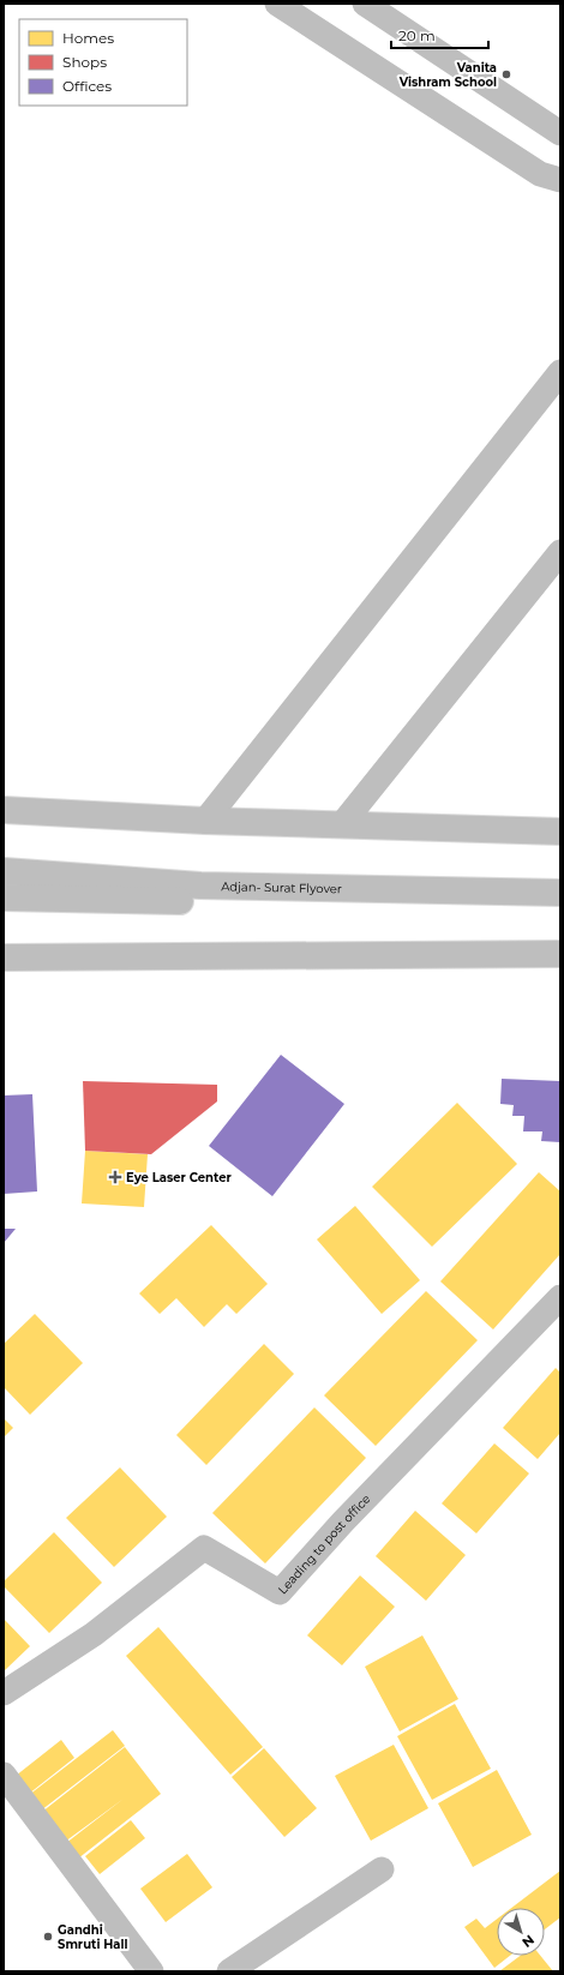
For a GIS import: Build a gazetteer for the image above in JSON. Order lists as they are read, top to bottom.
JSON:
{
  "streets": {
    "highway": ["Adjan- Surat Flyover"],
    "street": ["Leading to post office"]
  },
  "places": {
    "other": ["Vanita Vishram School", "Gandhi Smruti Hall"],
    "health": ["Eye Laser Center"]
  },
  "legend": ["Homes", "Shops", "Offices"],
  "scale_bar": "20 m",
  "north": "bottom right"
}
